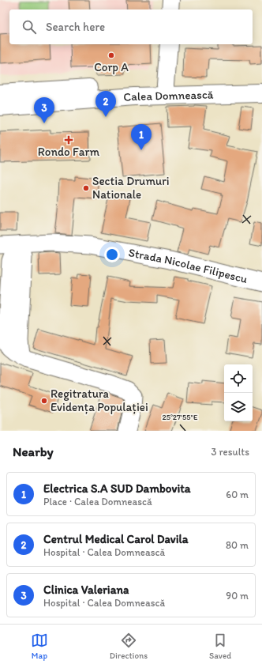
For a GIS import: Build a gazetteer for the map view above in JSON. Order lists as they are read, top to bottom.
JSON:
{
  "streets": {
    "main road": ["Calea Domnească"],
    "street": ["Strada Nicolae Filipescu"]
  },
  "places": {
    "other": ["Corp A", "Sectia Drumuri Nationale", "Regitratura Evidența Populației"],
    "health": ["Rondo Farm"]
  },
  "page": {
    "search": "Search here",
    "pins": ["2", "3", "1"],
    "heading": ["Nearby", "3 results"],
    "list": [
      {
        "mark": "1",
        "name": "Electrica S.A SUD Dambovita",
        "note": "Place · Calea Domnească",
        "value": "60 m"
      },
      {
        "mark": "2",
        "name": "Centrul Medical Carol Davila",
        "note": "Hospital · Calea Domnească",
        "value": "80 m"
      },
      {
        "mark": "3",
        "name": "Clinica Valeriana",
        "note": "Hospital · Calea Domnească",
        "value": "90 m"
      }
    ],
    "nav": ["Map", "Directions", "Saved"]
  },
  "coordinates": ["25°27'55\"E"]
}
